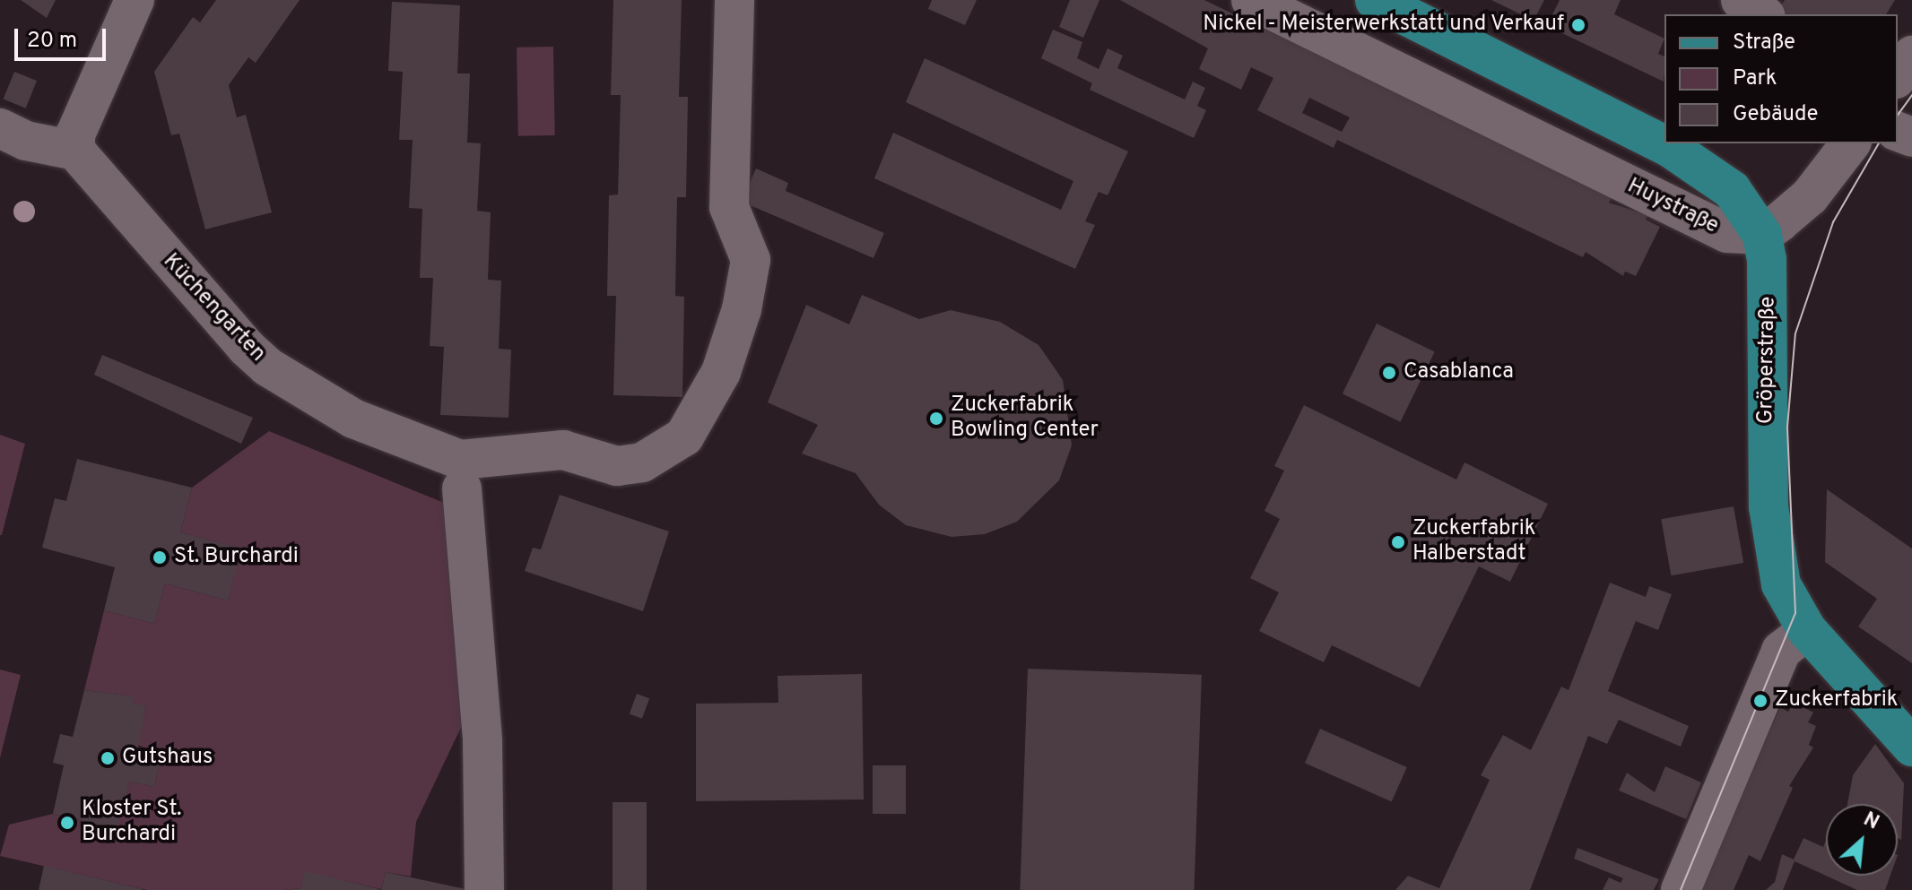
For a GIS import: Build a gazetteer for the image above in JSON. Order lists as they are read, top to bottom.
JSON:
{
  "streets": {
    "main road": ["Huystraße", "Gröperstraße"],
    "street": ["Küchengarten"]
  },
  "crossings": [
    ["Huystraße", "Gröperstraße"]
  ],
  "places": [
    "Nickel - Meisterwerkstatt und Verkauf",
    "Casablanca",
    "Zuckerfabrik Bowling Center",
    "Zuckerfabrik Halberstadt",
    "St. Burchardi",
    "Zuckerfabrik",
    "Gutshaus",
    "Kloster St. Burchardi"
  ],
  "legend": ["Straße", "Park", "Gebäude"],
  "scale_bar": "20 m",
  "north": "top right"
}
